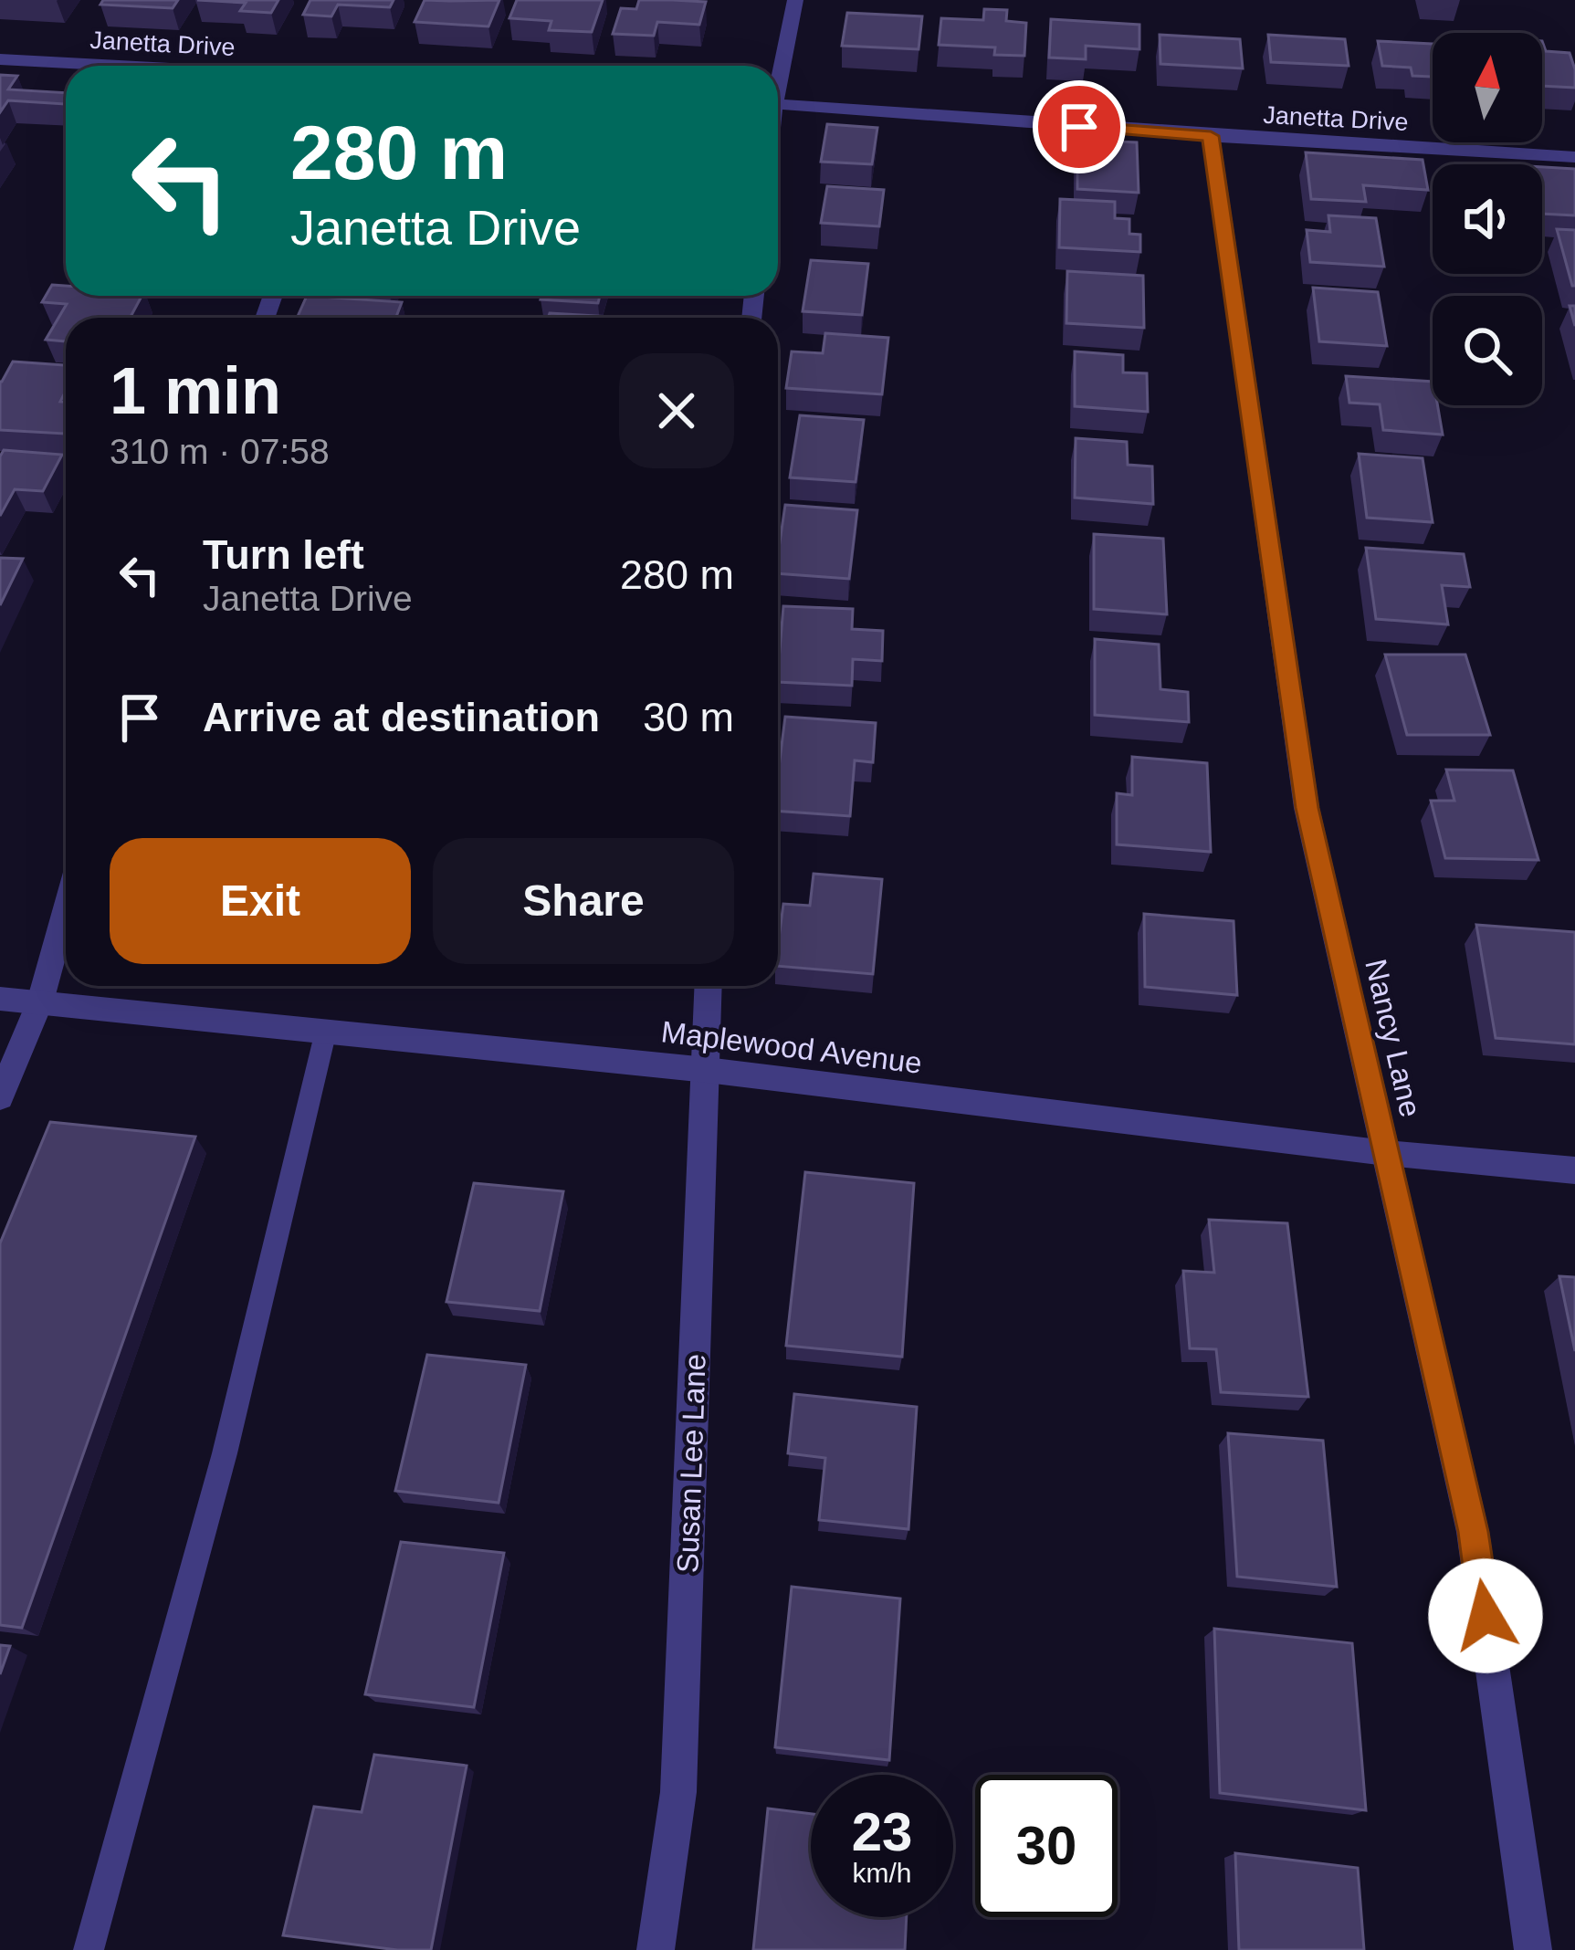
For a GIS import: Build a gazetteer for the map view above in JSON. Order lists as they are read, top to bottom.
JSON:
{
  "streets": {
    "street": [
      "Janetta Drive",
      "Nancy Lane",
      "Maplewood Avenue",
      "Susan Lee Lane"
    ]
  },
  "crossings": [
    ["Janetta Drive", "Nancy Lane"],
    ["Nancy Lane", "Maplewood Avenue"],
    ["Maplewood Avenue", "Susan Lee Lane"]
  ],
  "north": "top",
  "page": {
    "turn": ["280 m", "Janetta Drive"],
    "heading": ["1 min", "310 m · 07:58"],
    "list": [
      {
        "name": "Turn left",
        "note": "Janetta Drive",
        "value": "280 m"
      },
      {
        "name": "Arrive at destination",
        "value": "30 m"
      }
    ],
    "buttons": ["Exit", "Share"],
    "speed": "23 km/h",
    "limit": "30"
  }
}
